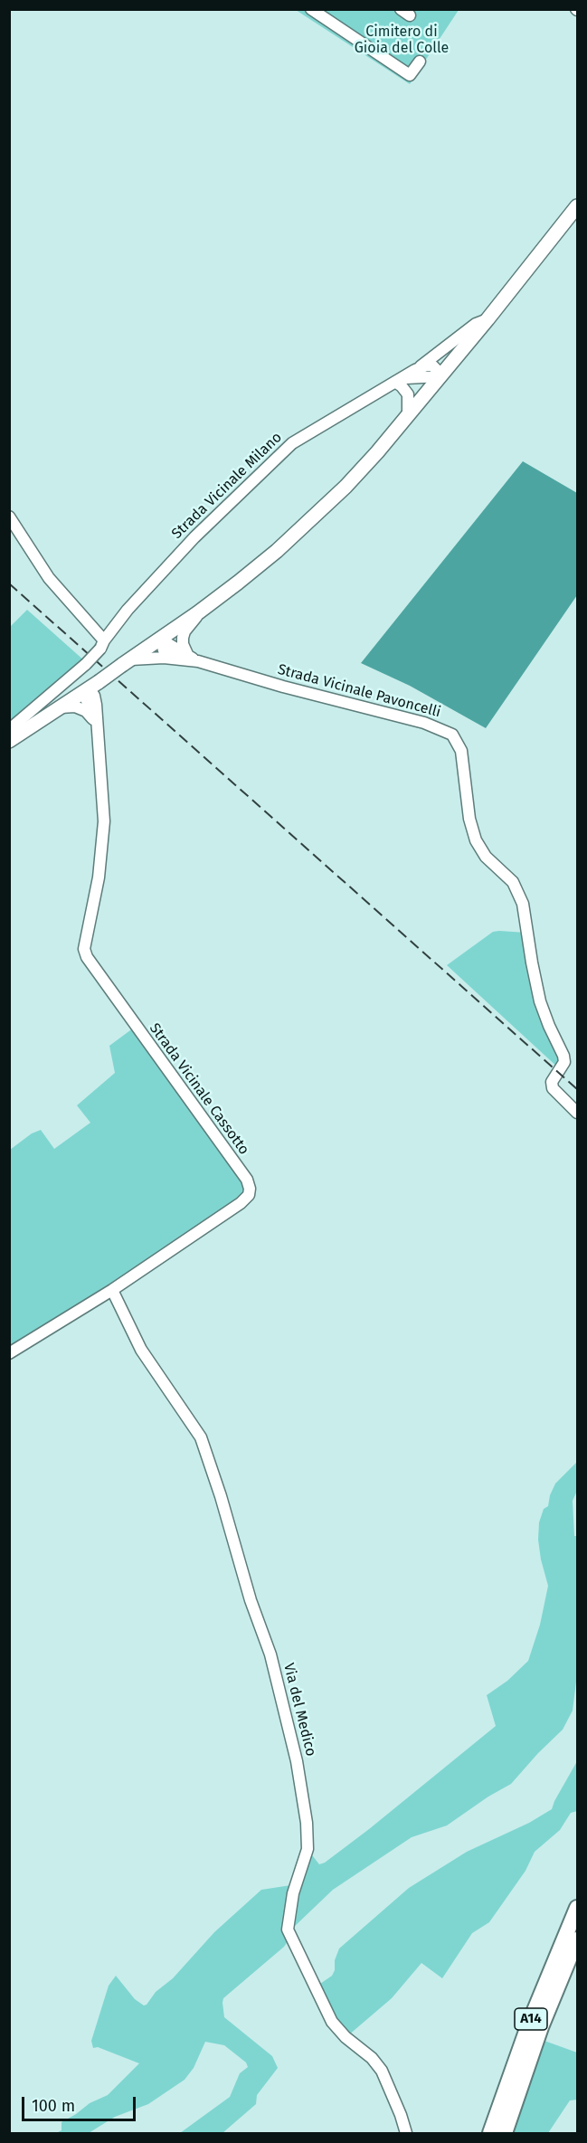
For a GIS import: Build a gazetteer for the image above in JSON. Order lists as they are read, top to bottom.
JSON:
{
  "streets": {
    "highway": ["A14"],
    "street": [
      "Strada Vicinale Milano",
      "Strada Vicinale Pavoncelli",
      "Strada Vicinale Cassotto",
      "Via del Medico"
    ]
  },
  "crossings": [
    ["Strada Vicinale Cassotto", "Via del Medico"]
  ],
  "parks": ["Cimitero di Gioia del Colle"],
  "scale_bar": "100 m"
}
